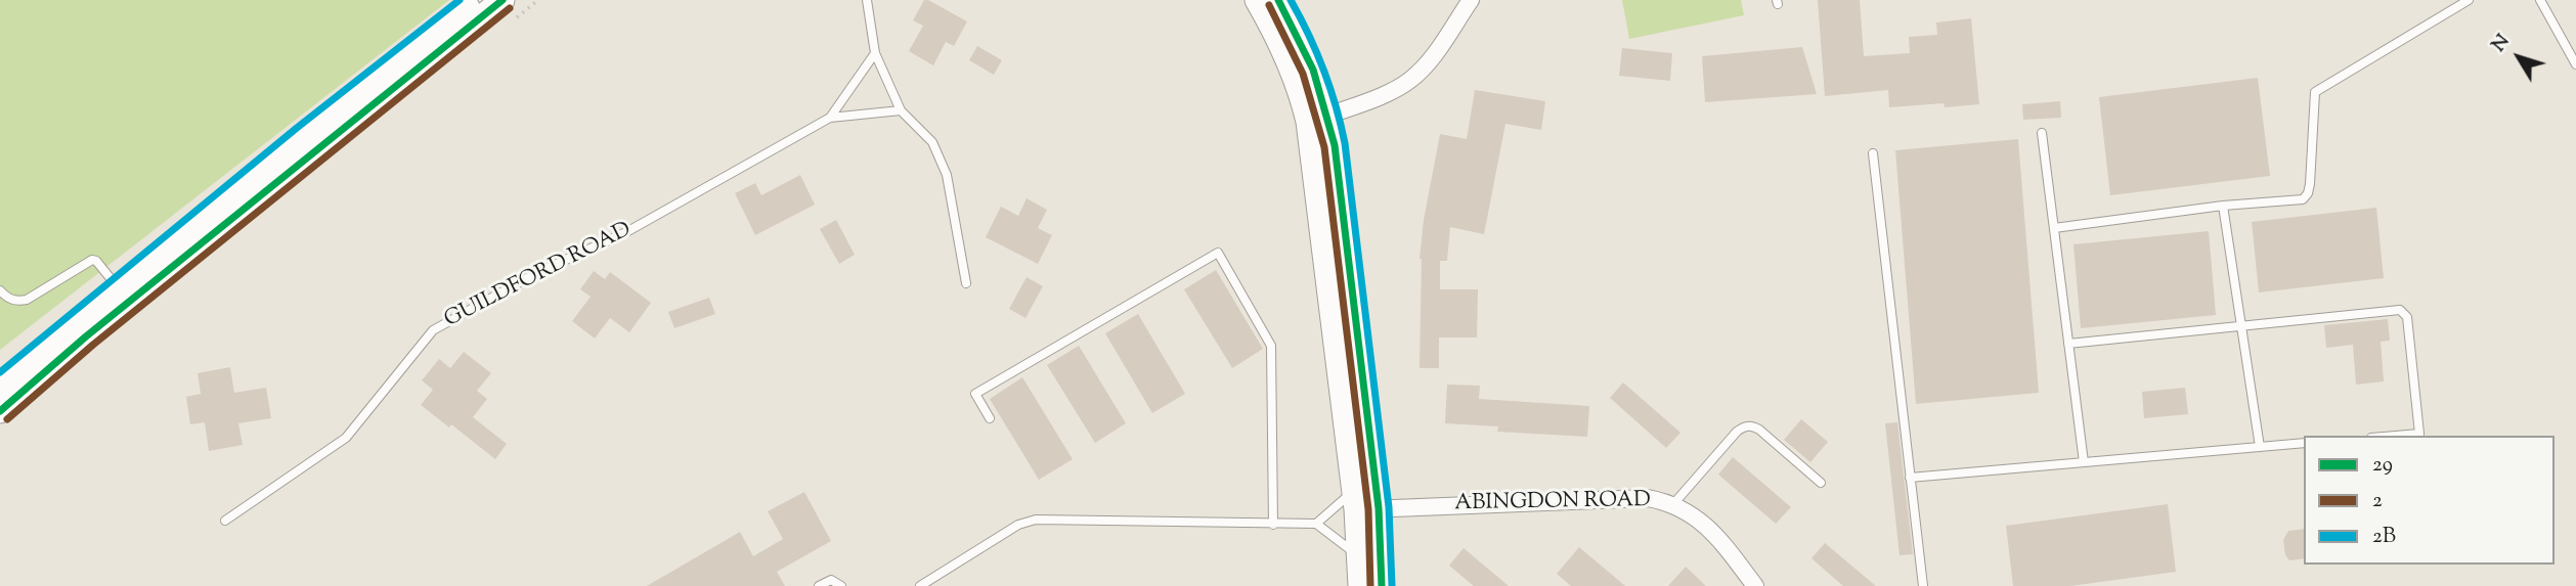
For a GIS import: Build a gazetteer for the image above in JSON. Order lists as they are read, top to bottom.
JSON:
{
  "streets": {
    "street": ["ABINGDON ROAD"],
    "lane": ["GUILDFORD ROAD"]
  },
  "lines": ["transit line 29", "transit line 2B", "transit line 2"],
  "legend": ["29", "2", "2B"],
  "north": "top left"
}
